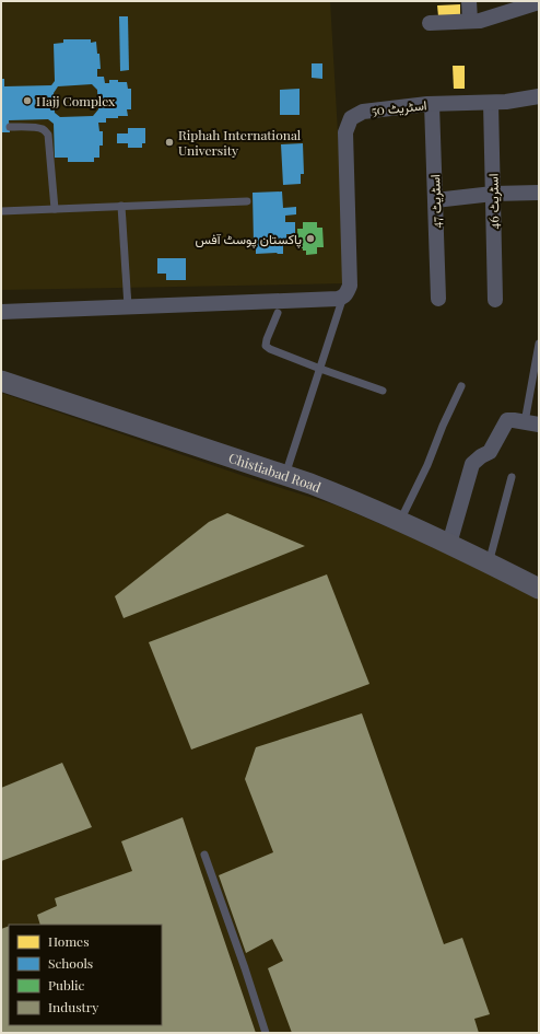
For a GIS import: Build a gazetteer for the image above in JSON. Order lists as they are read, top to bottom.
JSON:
{
  "streets": {
    "main road": ["Chistiabad Road"],
    "street": ["اسٹریٹ 50", "اسٹریٹ 47", "اسٹریٹ 46"]
  },
  "crossings": [
    ["اسٹریٹ 50", "اسٹریٹ 47"],
    ["اسٹریٹ 50", "اسٹریٹ 46"]
  ],
  "places": ["Hajj Complex", "Riphah International University", "پاکستان پوسٹ آفس"],
  "legend": [
    "Homes",
    "Schools",
    "Public",
    "Industry"
  ]
}
